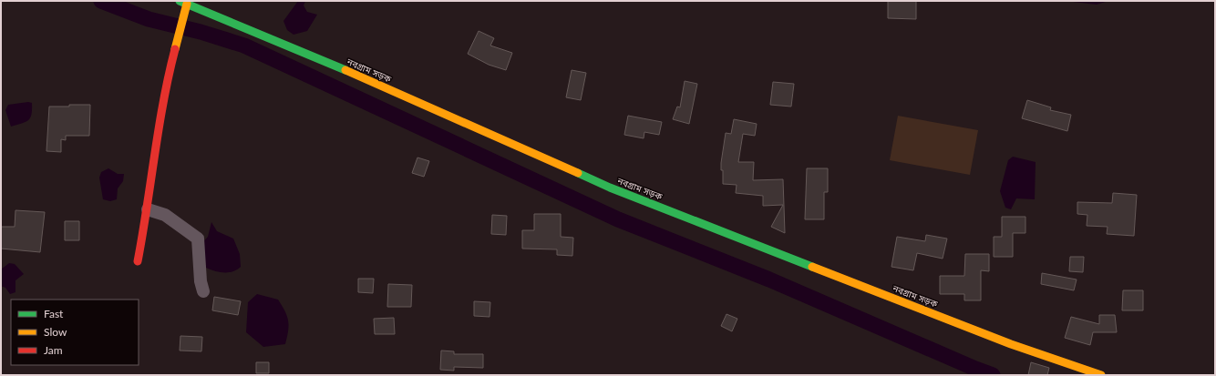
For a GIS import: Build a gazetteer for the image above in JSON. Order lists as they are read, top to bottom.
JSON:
{
  "streets": {
    "main road": ["নবগ্রাম সড়ক"]
  },
  "legend": ["Fast", "Slow", "Jam"]
}
